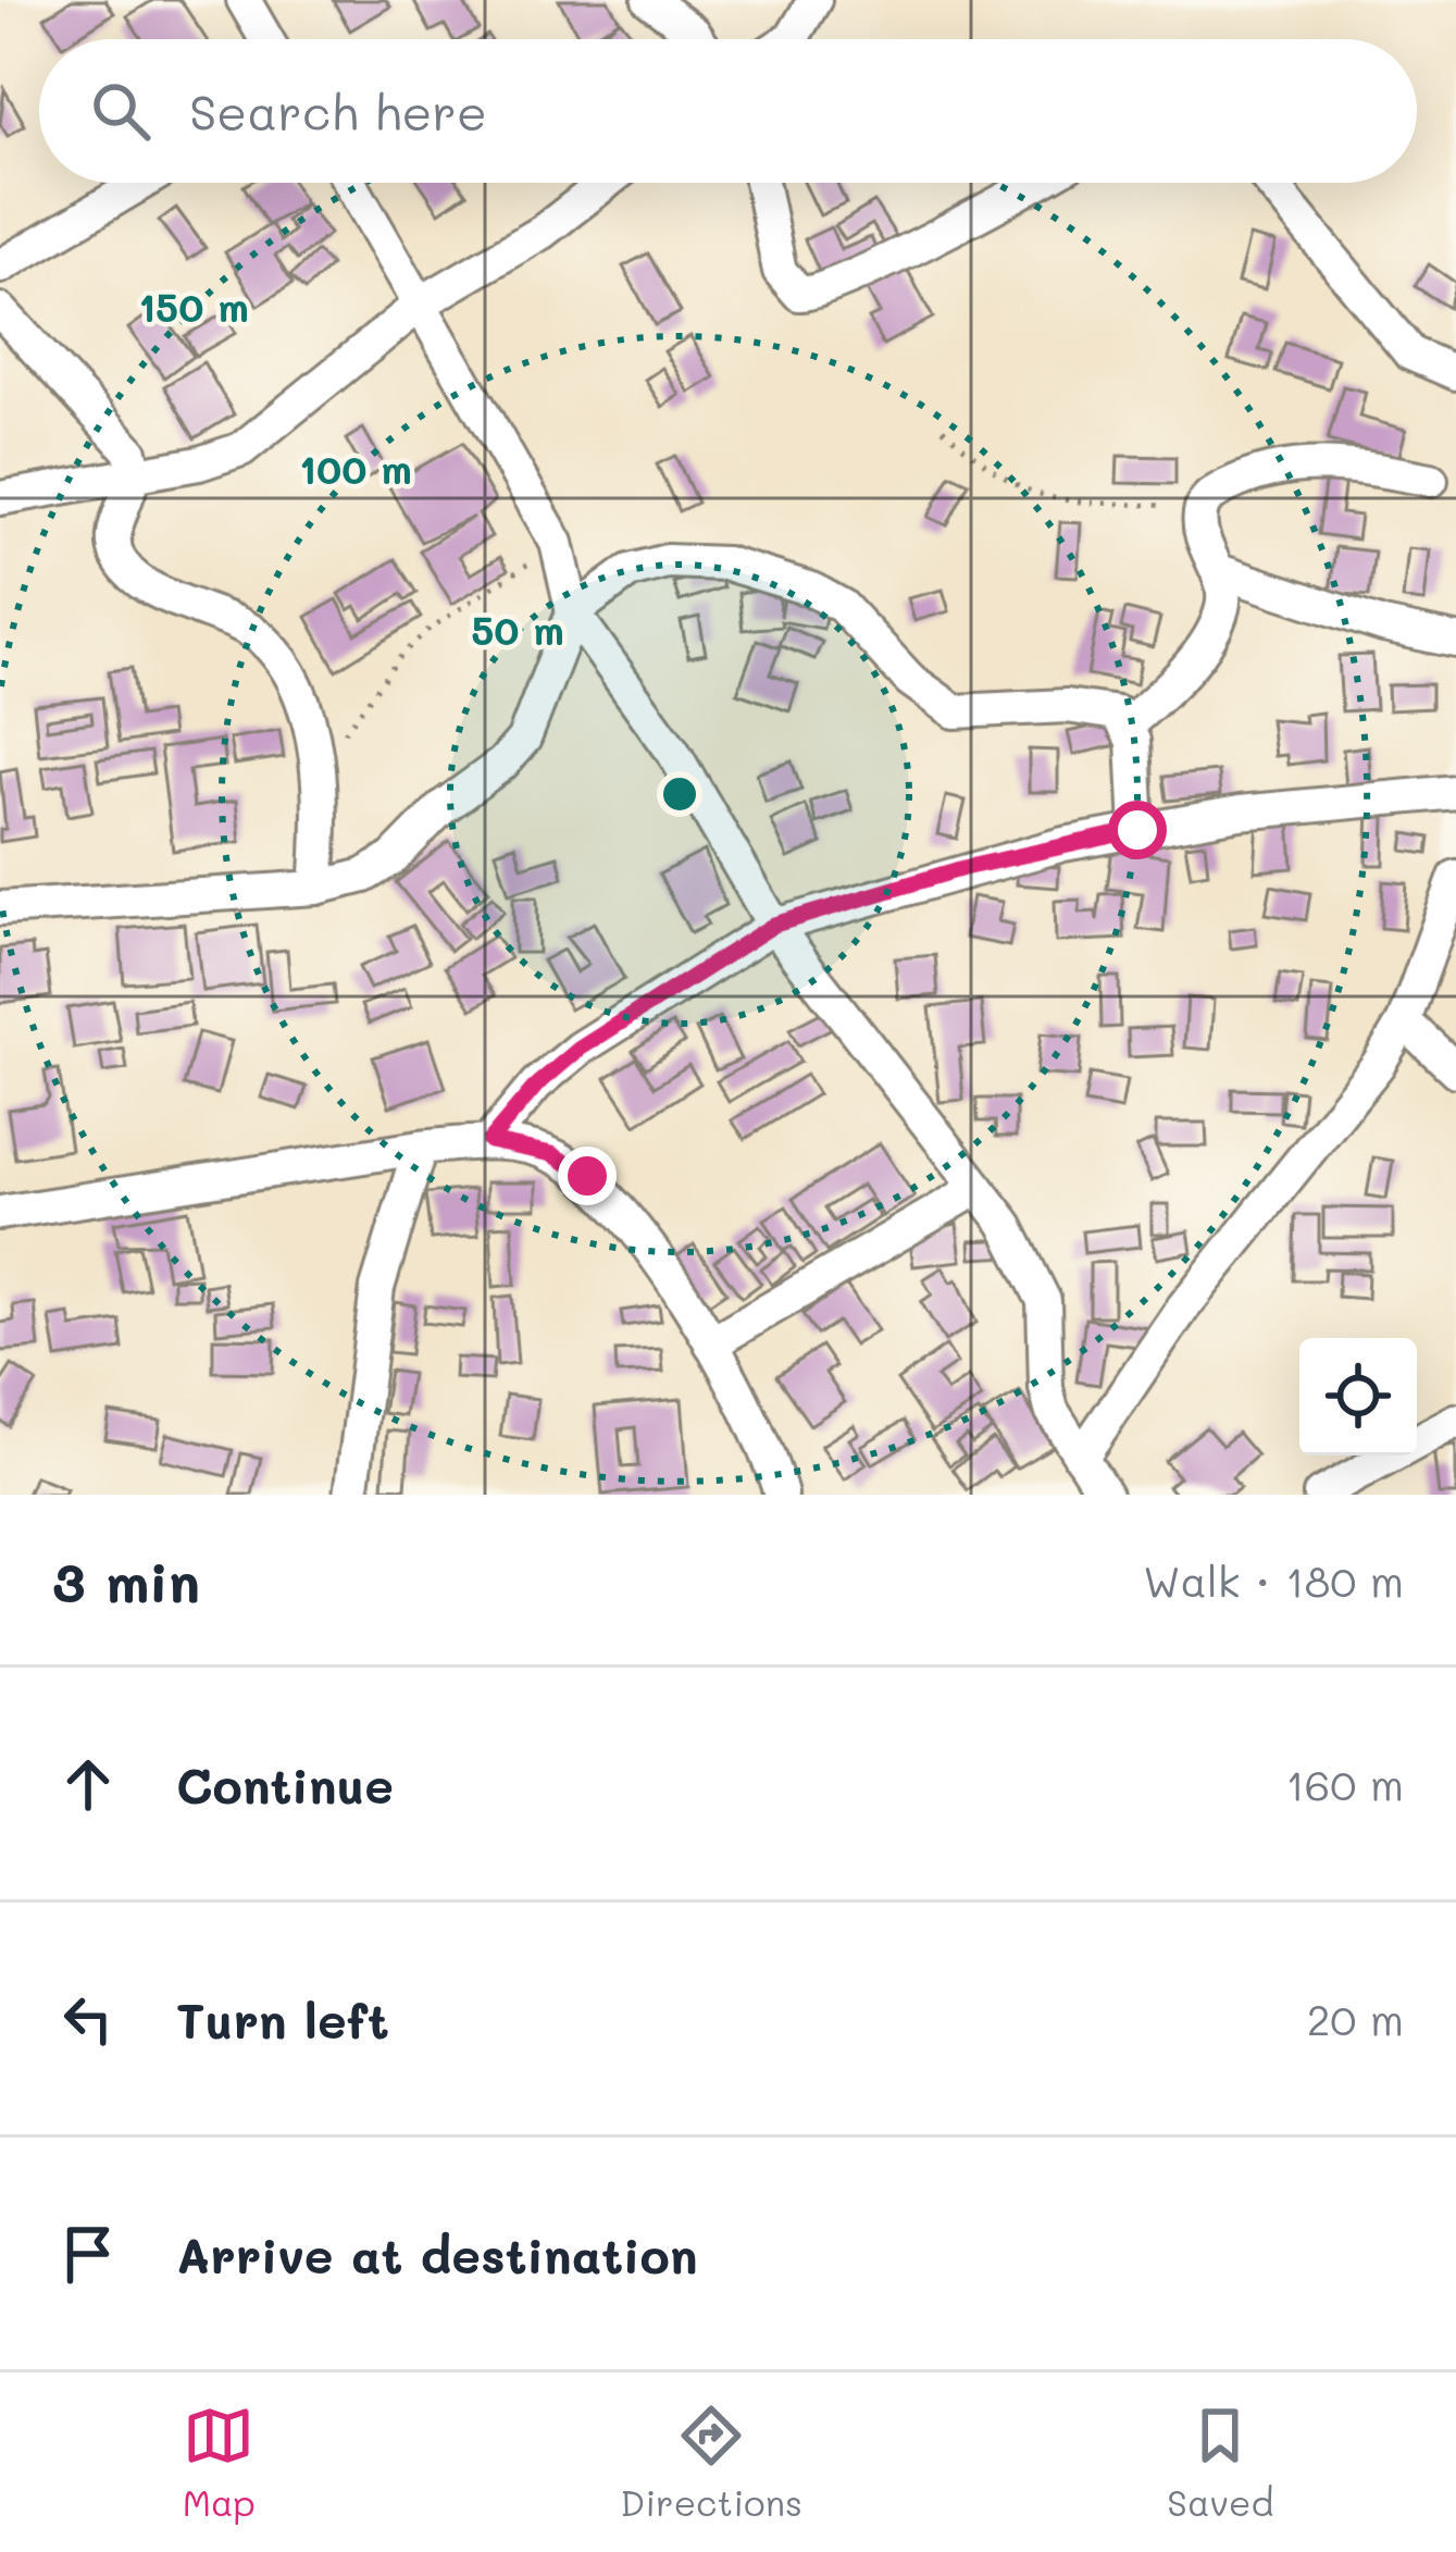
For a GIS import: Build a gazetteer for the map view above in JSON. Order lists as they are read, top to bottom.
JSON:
{
  "page": {
    "search": "Search here",
    "heading": ["3 min", "Walk · 180 m"],
    "list": [
      ["Continue", "160 m"],
      ["Turn left", "20 m"],
      "Arrive at destination"
    ],
    "nav": ["Map", "Directions", "Saved"]
  },
  "rings": ["150 m", "100 m", "50 m"]
}
